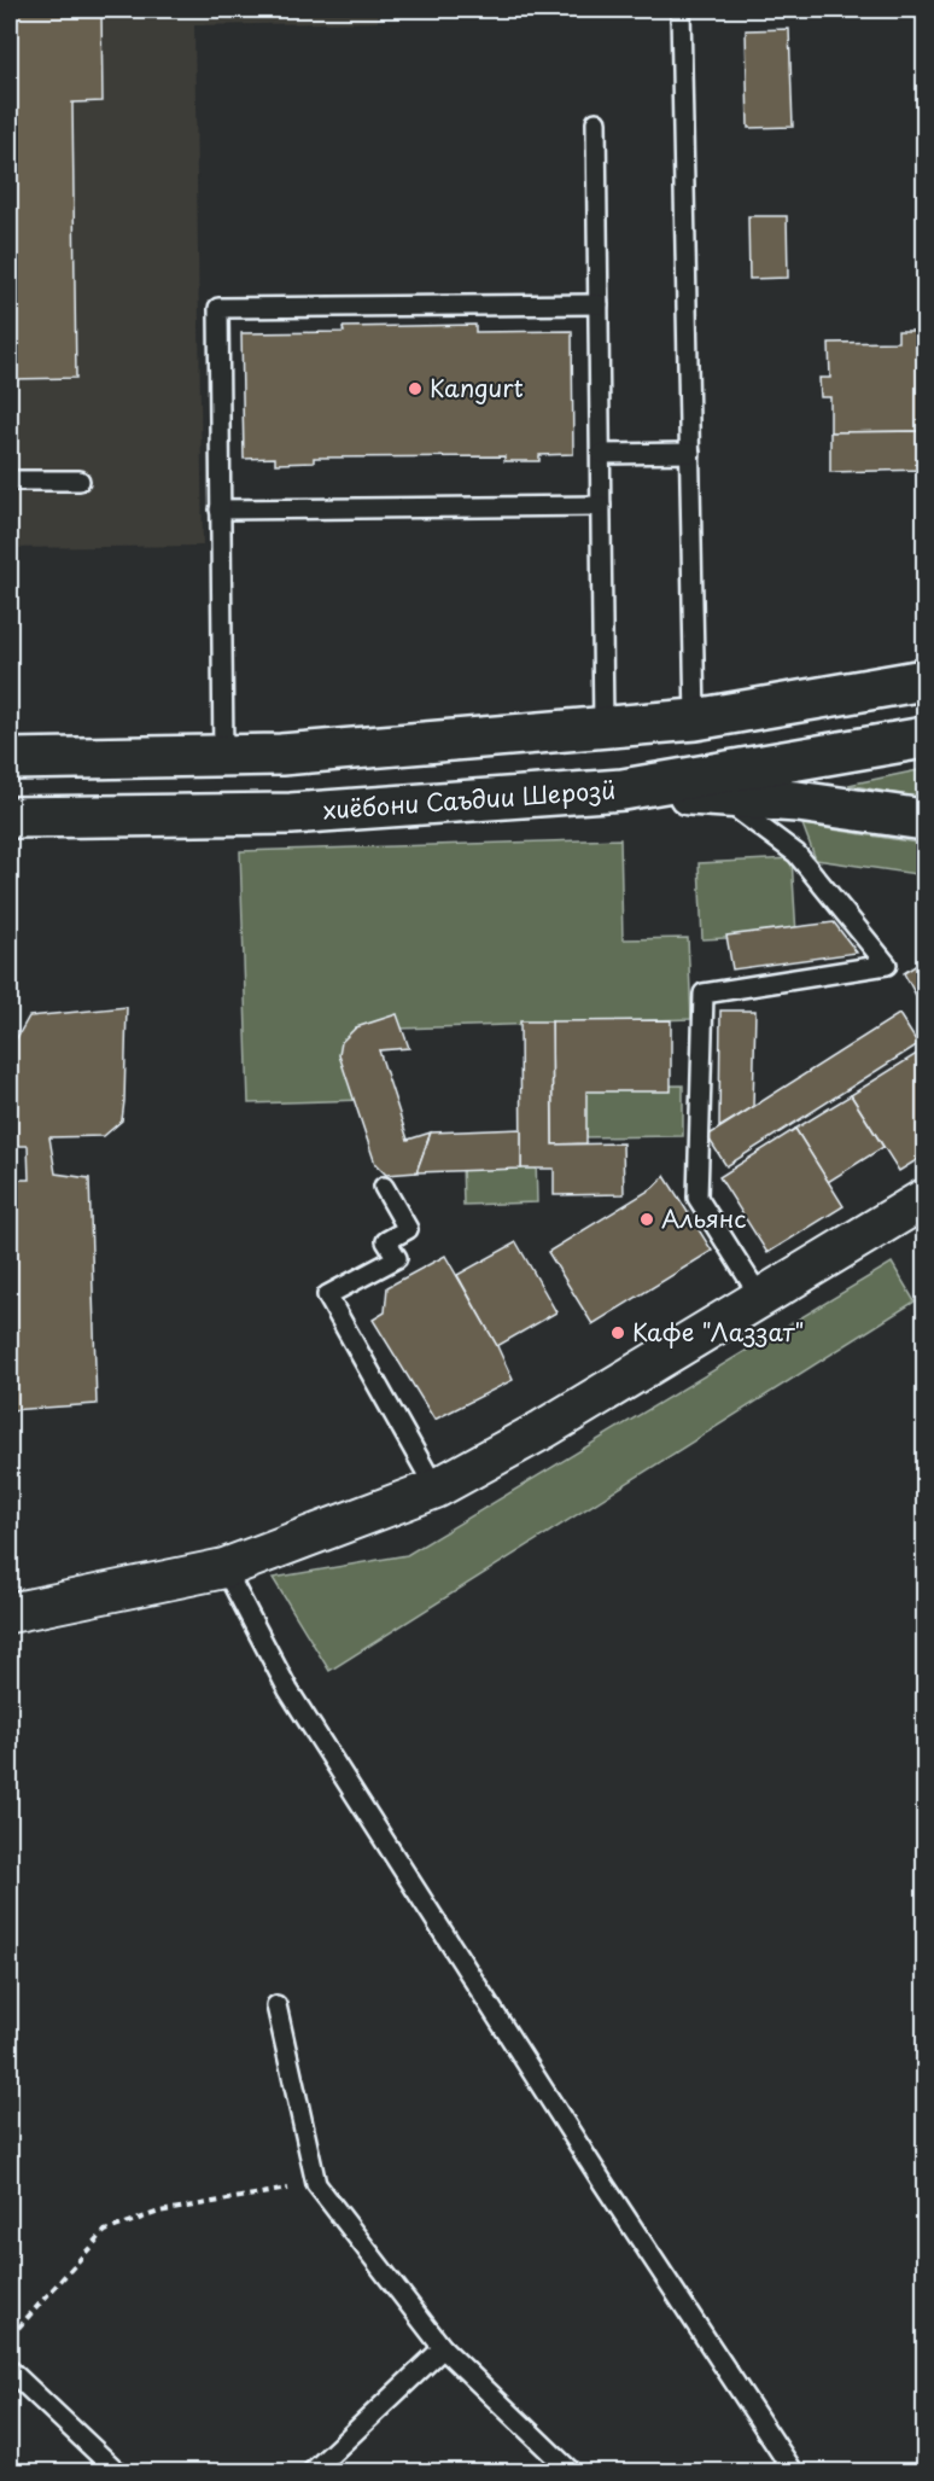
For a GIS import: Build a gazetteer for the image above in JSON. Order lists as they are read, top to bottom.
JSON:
{
  "streets": {
    "highway": ["хиёбони Саъдии Шерозӣ"]
  },
  "places": ["Kangurt", "Альянс", "Кафе \"Лаззат\""]
}
